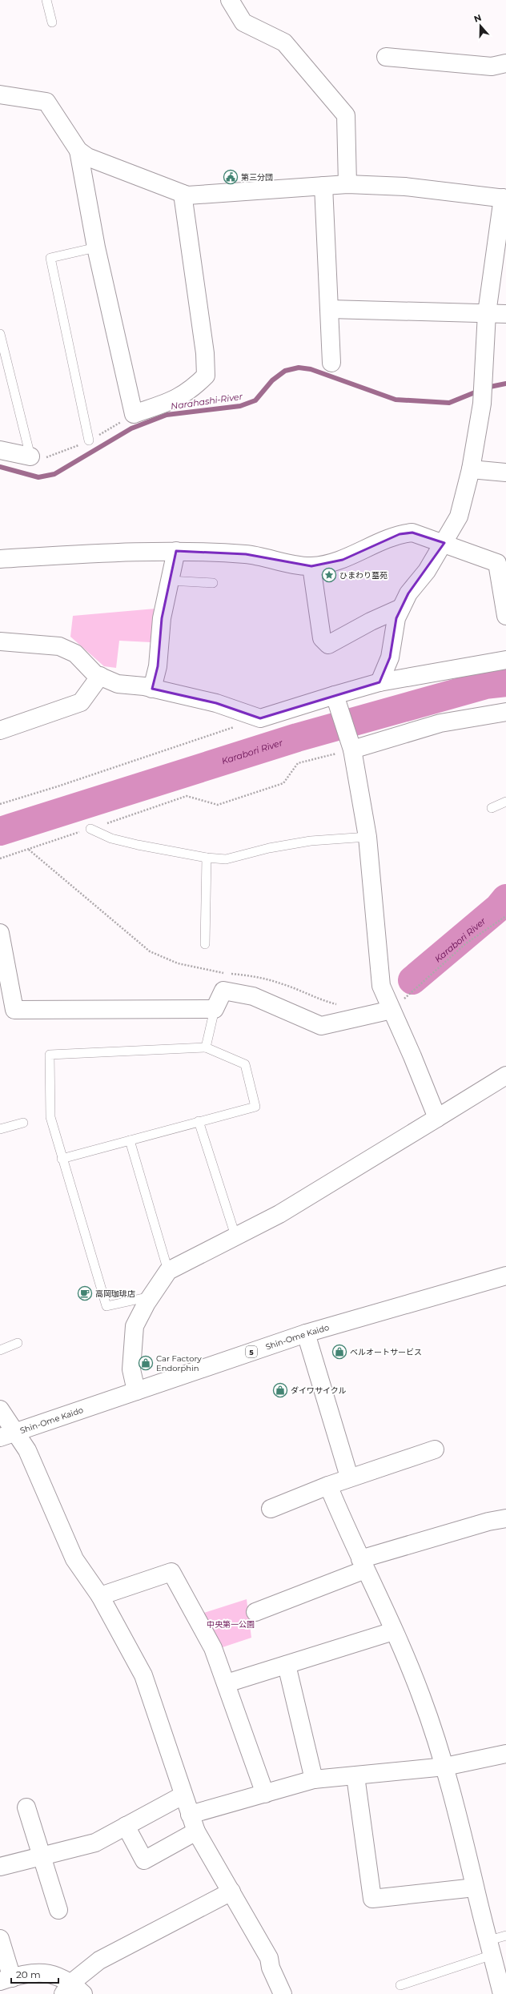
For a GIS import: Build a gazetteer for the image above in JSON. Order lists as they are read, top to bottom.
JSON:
{
  "streets": {
    "street": ["Shin-Ome Kaido", "5"]
  },
  "water": ["Narahashi-River", "Karabori River"],
  "parks": ["中央第一公園"],
  "places": {
    "public building": ["第三分団"],
    "place": ["ひまわり墓苑"],
    "cafe": ["高岡珈琲店"],
    "shop": ["ベルオートサービス", "Car Factory Endorphin", "ダイワサイクル"]
  },
  "scale_bar": "20 m",
  "north": "top"
}
